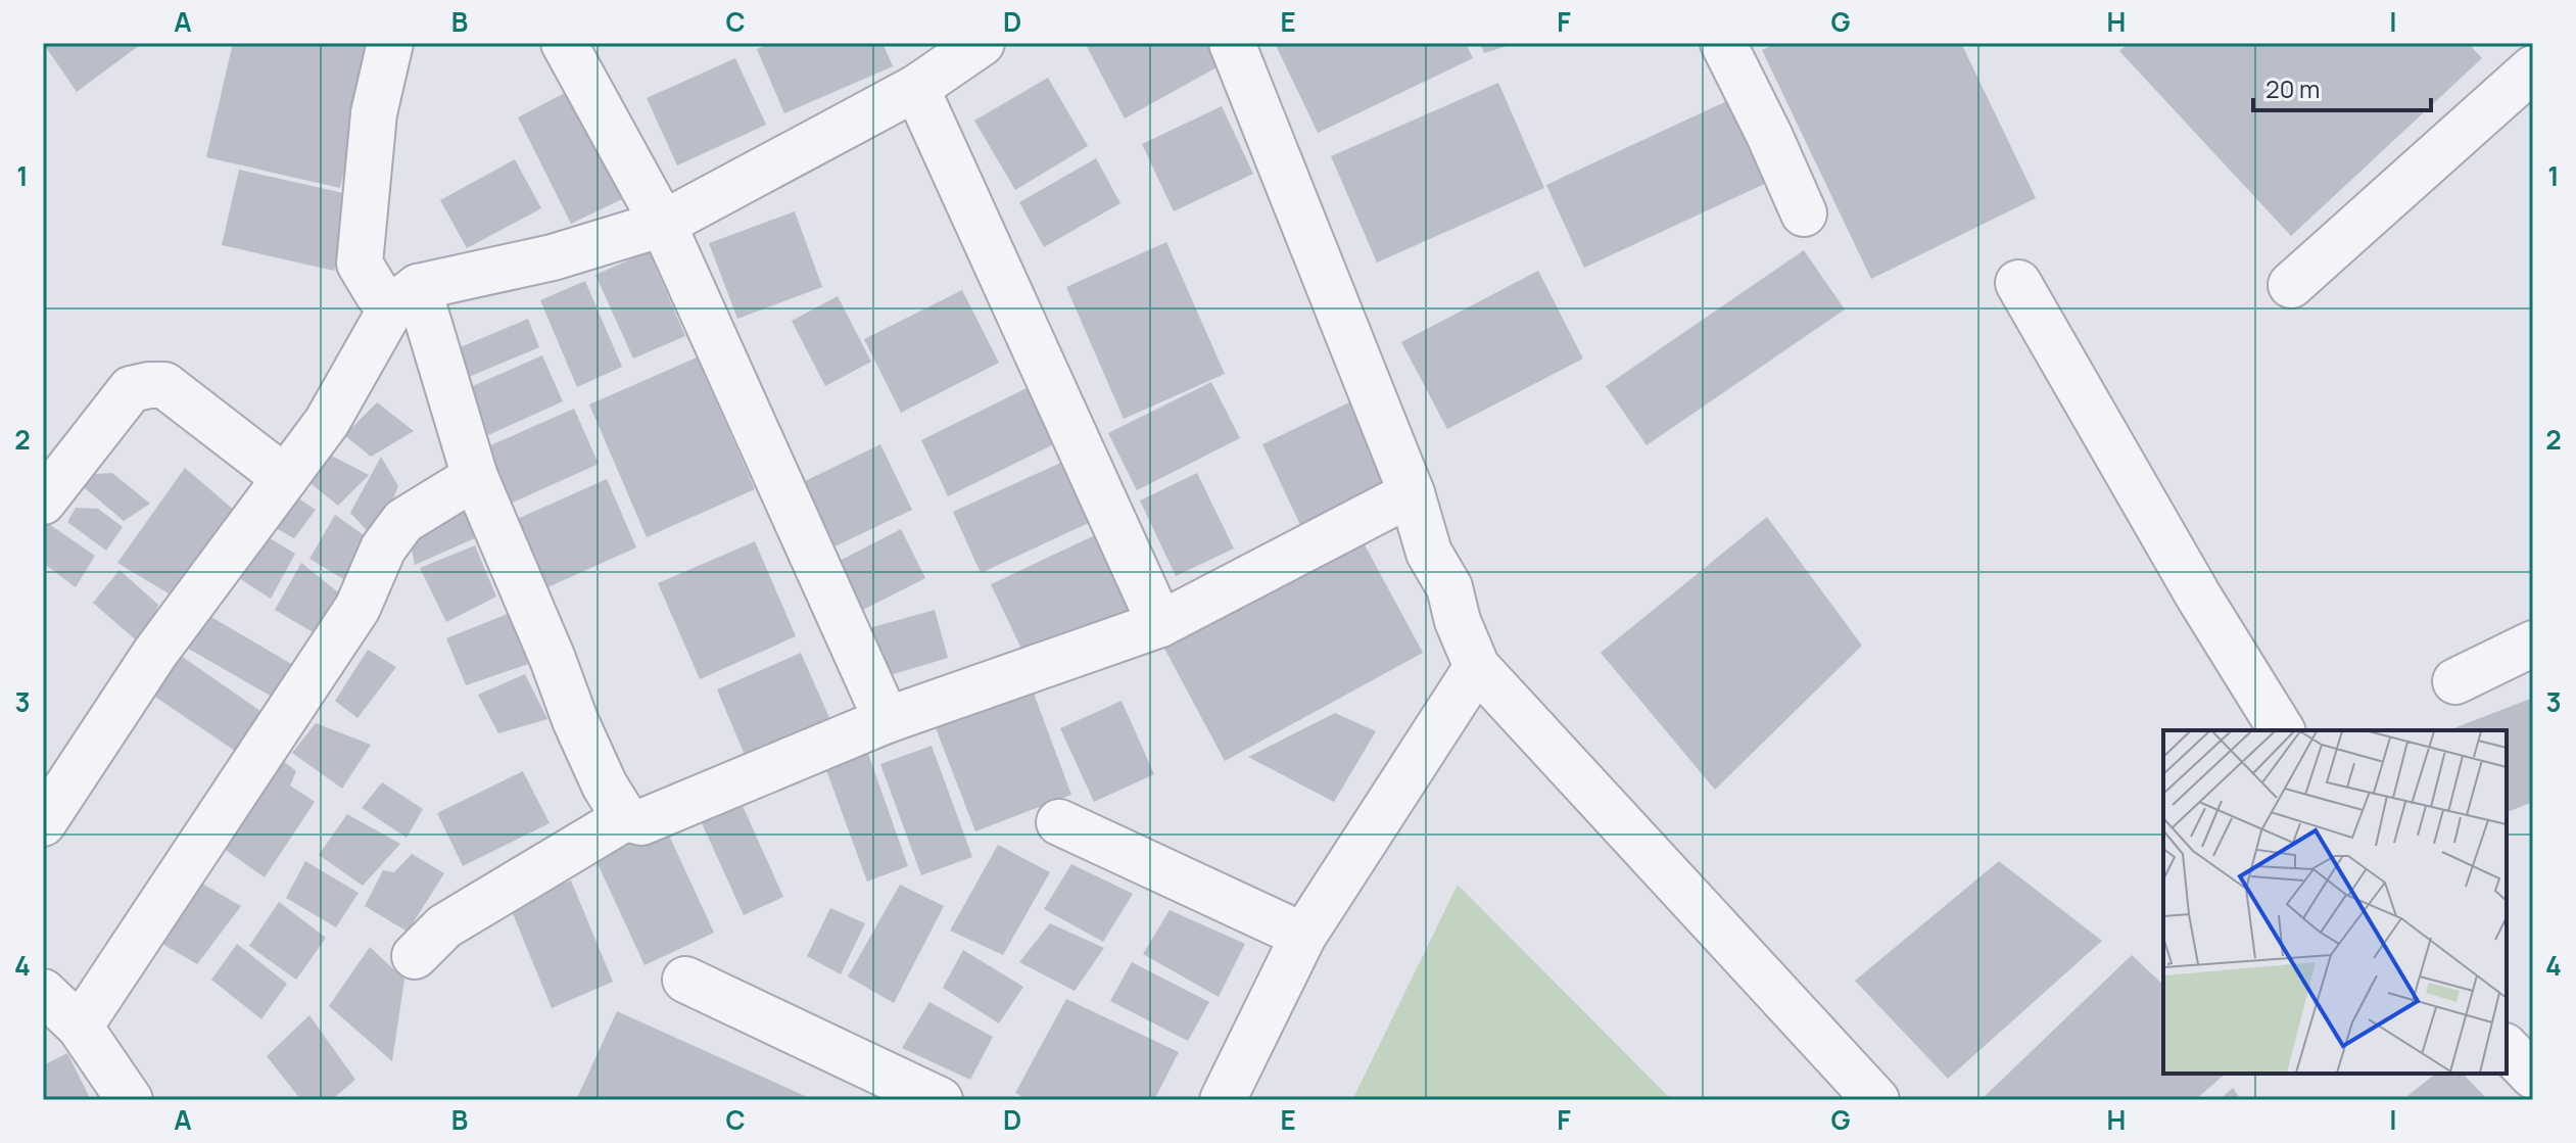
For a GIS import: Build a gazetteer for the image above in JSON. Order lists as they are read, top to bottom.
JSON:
{
  "scale_bar": "20 m",
  "grid": {
    "columns": [
      "A",
      "B",
      "C",
      "D",
      "E",
      "F",
      "G",
      "H",
      "I"
    ],
    "rows": [
      "1",
      "2",
      "3",
      "4"
    ]
  }
}
